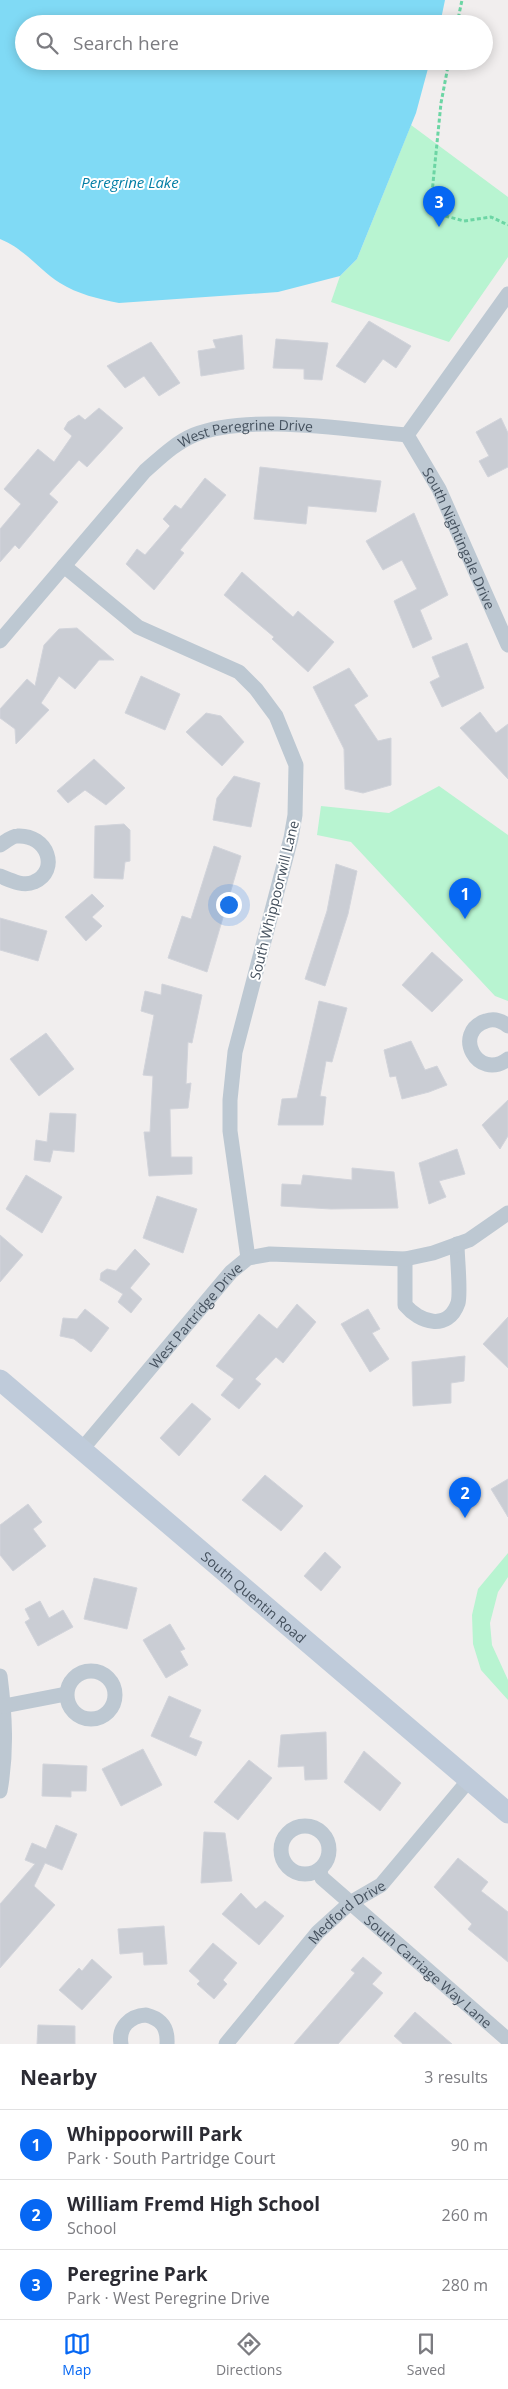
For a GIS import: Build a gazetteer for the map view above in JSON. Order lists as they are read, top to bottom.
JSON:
{
  "streets": {
    "main road": ["South Quentin Road"],
    "street": [
      "West Peregrine Drive",
      "South Nightingale Drive",
      "South Whippoorwill Lane",
      "West Partridge Drive",
      "Medford Drive",
      "South Carriage Way Lane"
    ]
  },
  "crossings": [
    ["West Peregrine Drive", "South Nightingale Drive"],
    ["West Peregrine Drive", "South Whippoorwill Lane"],
    ["South Whippoorwill Lane", "West Partridge Drive"],
    ["West Partridge Drive", "South Quentin Road"],
    ["South Quentin Road", "Medford Drive"],
    ["Medford Drive", "South Carriage Way Lane"]
  ],
  "water": ["Peregrine Lake"],
  "page": {
    "search": "Search here",
    "pins": ["3", "1", "2"],
    "heading": ["Nearby", "3 results"],
    "list": [
      {
        "mark": "1",
        "name": "Whippoorwill Park",
        "note": "Park · South Partridge Court",
        "value": "90 m"
      },
      {
        "mark": "2",
        "name": "William Fremd High School",
        "note": "School",
        "value": "260 m"
      },
      {
        "mark": "3",
        "name": "Peregrine Park",
        "note": "Park · West Peregrine Drive",
        "value": "280 m"
      }
    ],
    "nav": ["Map", "Directions", "Saved"]
  }
}
